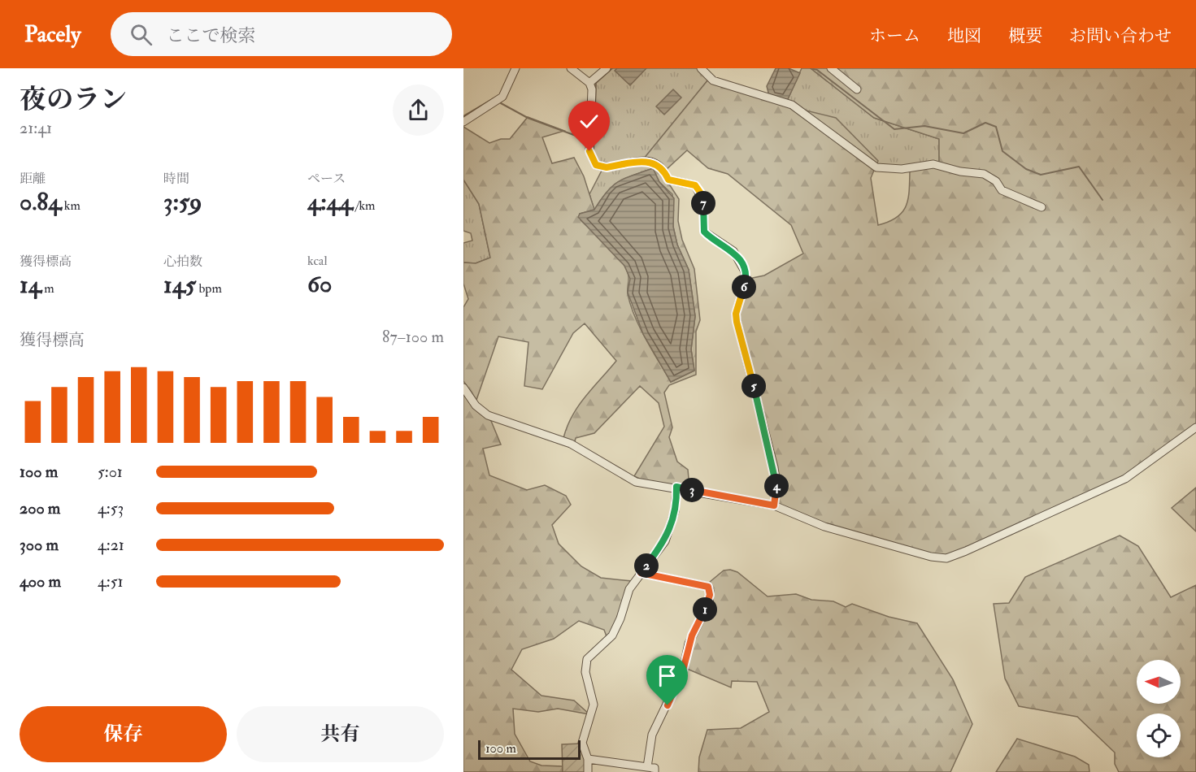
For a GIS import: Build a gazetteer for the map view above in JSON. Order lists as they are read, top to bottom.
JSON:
{
  "scale_bar": "100 m",
  "north": "left",
  "page": {
    "header": "Pacely",
    "search": "ここで検索",
    "nav": [
      "ホーム",
      "地図",
      "概要",
      "お問い合わせ"
    ],
    "heading": ["夜のラン", "21:41"],
    "stats": [
      ["距離", "0.84 km"],
      ["時間", "3:59"],
      ["ペース", "4:44 /km"],
      ["獲得標高", "14 m"],
      ["心拍数", "145 bpm"],
      ["kcal", "60"]
    ],
    "pins": [
      "7",
      "6",
      "5",
      "4",
      "3",
      "2",
      "1"
    ],
    "chart": ["獲得標高", "87–100 m"],
    "list": [
      {
        "name": "100 m",
        "note": "5:01"
      },
      {
        "name": "200 m",
        "note": "4:53"
      },
      {
        "name": "300 m",
        "note": "4:21"
      },
      {
        "name": "400 m",
        "note": "4:51"
      }
    ],
    "buttons": ["保存", "共有"],
    "scale": "100 m"
  }
}
